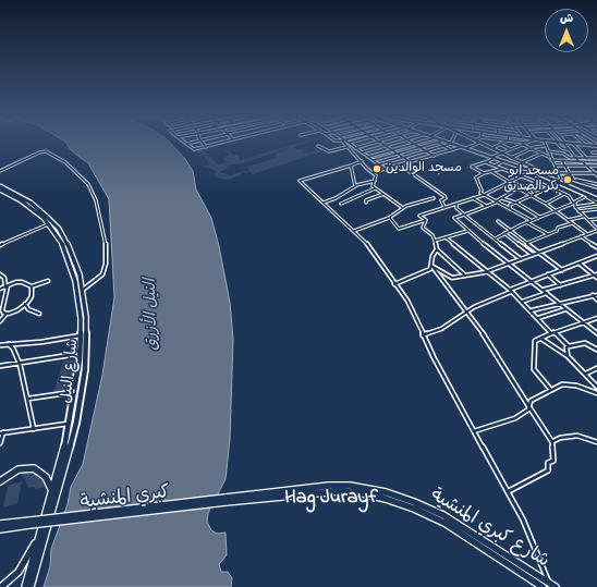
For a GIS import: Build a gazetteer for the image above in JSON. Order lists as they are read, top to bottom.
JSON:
{
  "streets": {
    "main road": ["شارع النيل", "كبري المنشية", "شارع كبري المنشية"]
  },
  "crossings": [
    ["كبري المنشية", "شارع كبري المنشية"]
  ],
  "districts": ["Hag Jurayf"],
  "water": ["النيل الأزرق"],
  "places": ["مسجد الوالدين", "مسجد ابو بكر الصديق"],
  "north": "top"
}
